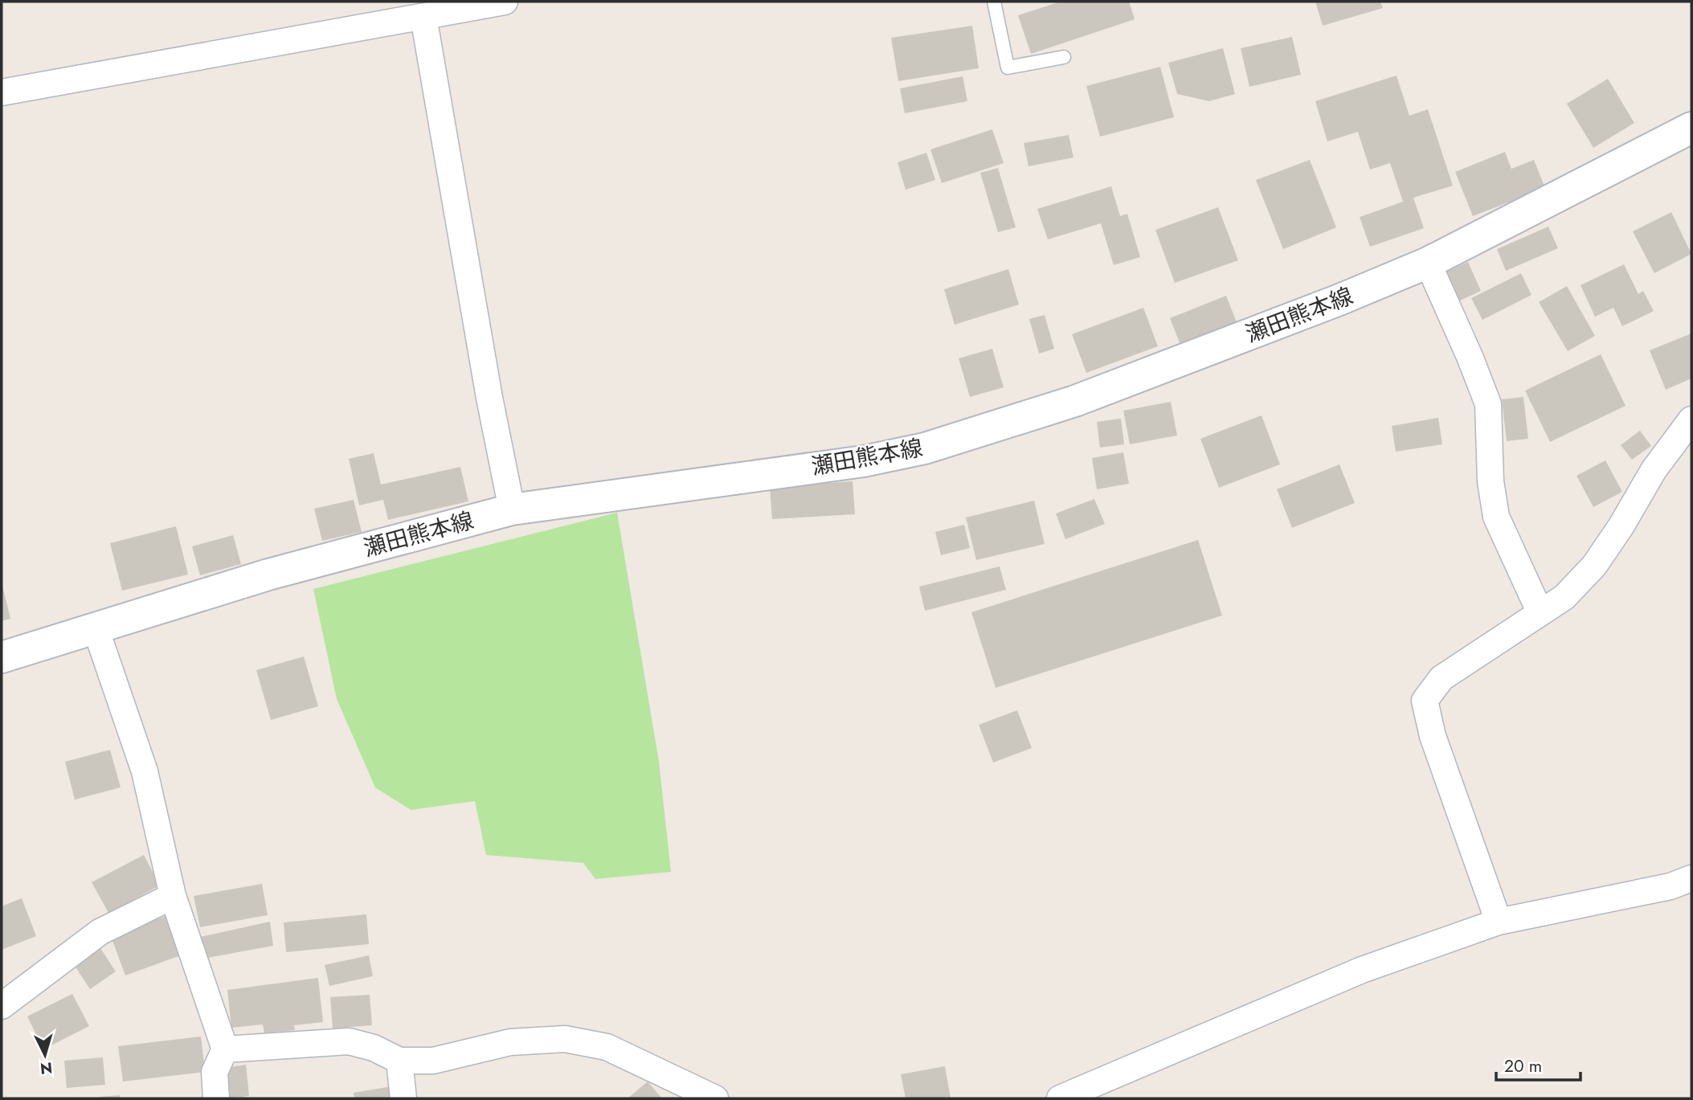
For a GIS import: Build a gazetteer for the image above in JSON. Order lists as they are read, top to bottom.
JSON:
{
  "streets": {
    "main road": ["瀬田熊本線"]
  },
  "scale_bar": "20 m",
  "north": "bottom"
}
